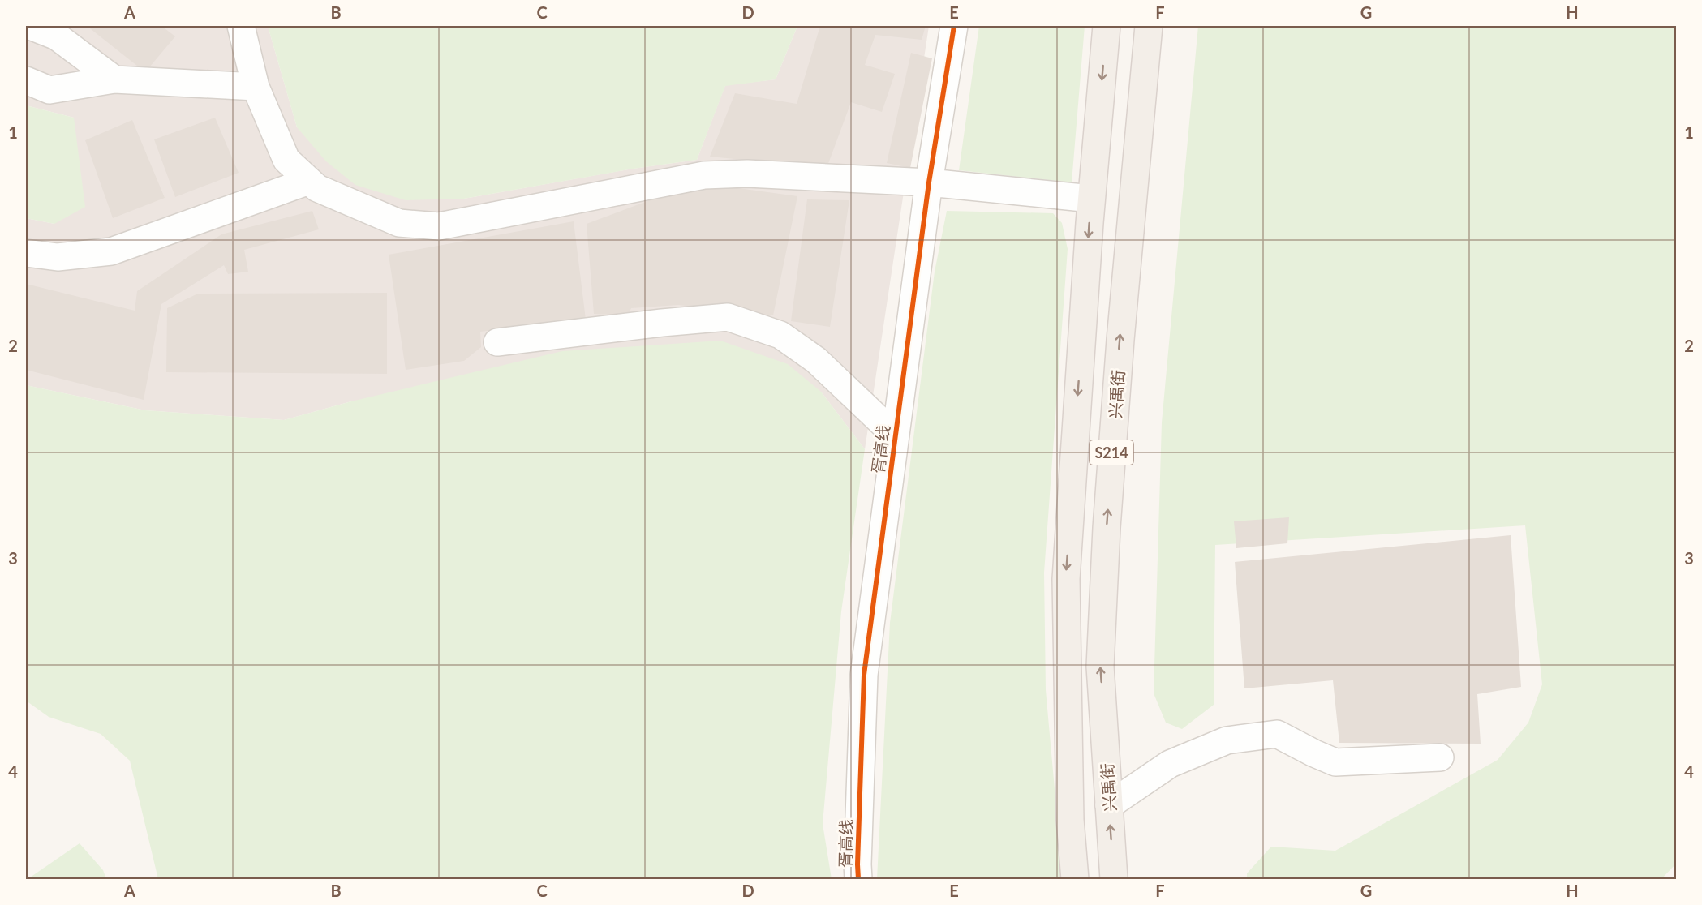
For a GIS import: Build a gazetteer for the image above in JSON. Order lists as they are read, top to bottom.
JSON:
{
  "streets": {
    "main road": ["兴禹街", "S214"],
    "street": ["胥高线"]
  },
  "grid": {
    "columns": [
      "A",
      "B",
      "C",
      "D",
      "E",
      "F",
      "G",
      "H"
    ],
    "rows": [
      "1",
      "2",
      "3",
      "4"
    ]
  }
}
